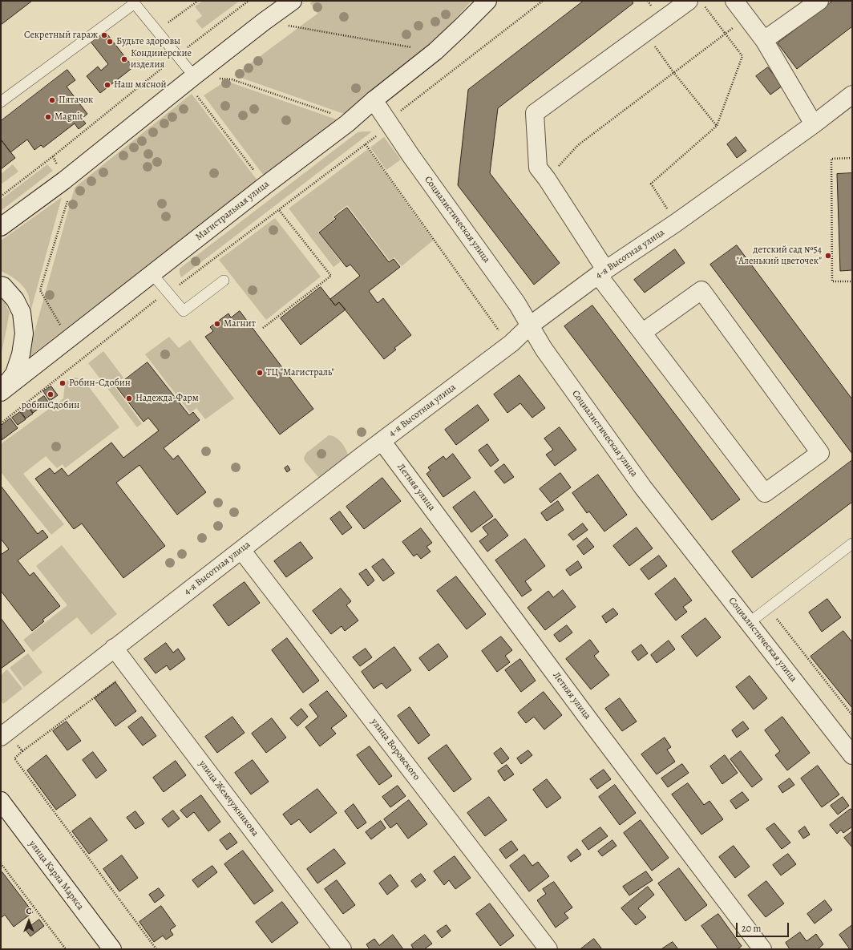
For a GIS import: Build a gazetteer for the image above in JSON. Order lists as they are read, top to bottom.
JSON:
{
  "streets": {
    "street": [
      "Магистральная улица",
      "Социалистическая улица",
      "4-я Высотная улица",
      "Летняя улица",
      "улица Воровского",
      "улица Жемчужникова",
      "улица Карла Маркса"
    ]
  },
  "crossings": [
    ["Магистральная улица", "Социалистическая улица"],
    ["Социалистическая улица", "4-я Высотная улица"],
    ["4-я Высотная улица", "Летняя улица"],
    ["4-я Высотная улица", "улица Воровского"],
    ["4-я Высотная улица", "улица Жемчужникова"]
  ],
  "places": [
    "Секретный гараж",
    "Будьте здоровы",
    "Кондииерские изделия",
    "Наш мясной",
    "Пятачок",
    "Magnit",
    "детский сад №54 \"Аленький цветочек\"",
    "Магнит",
    "ТЦ \"Магистраль\"",
    "Робин-Сдобин",
    "робинСдобин",
    "Надежда-Фарм"
  ],
  "scale_bar": "20 m",
  "north": "top"
}
